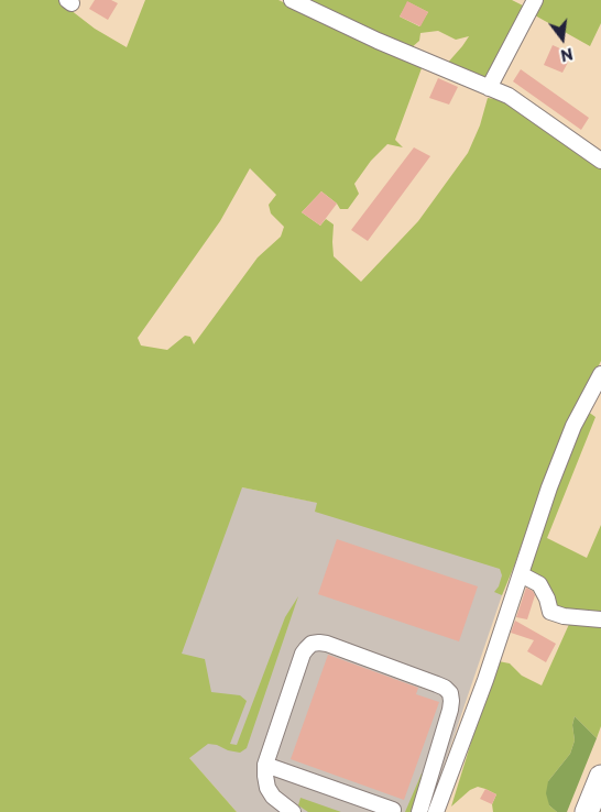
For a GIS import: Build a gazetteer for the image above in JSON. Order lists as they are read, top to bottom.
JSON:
{
  "north": "bottom"
}
